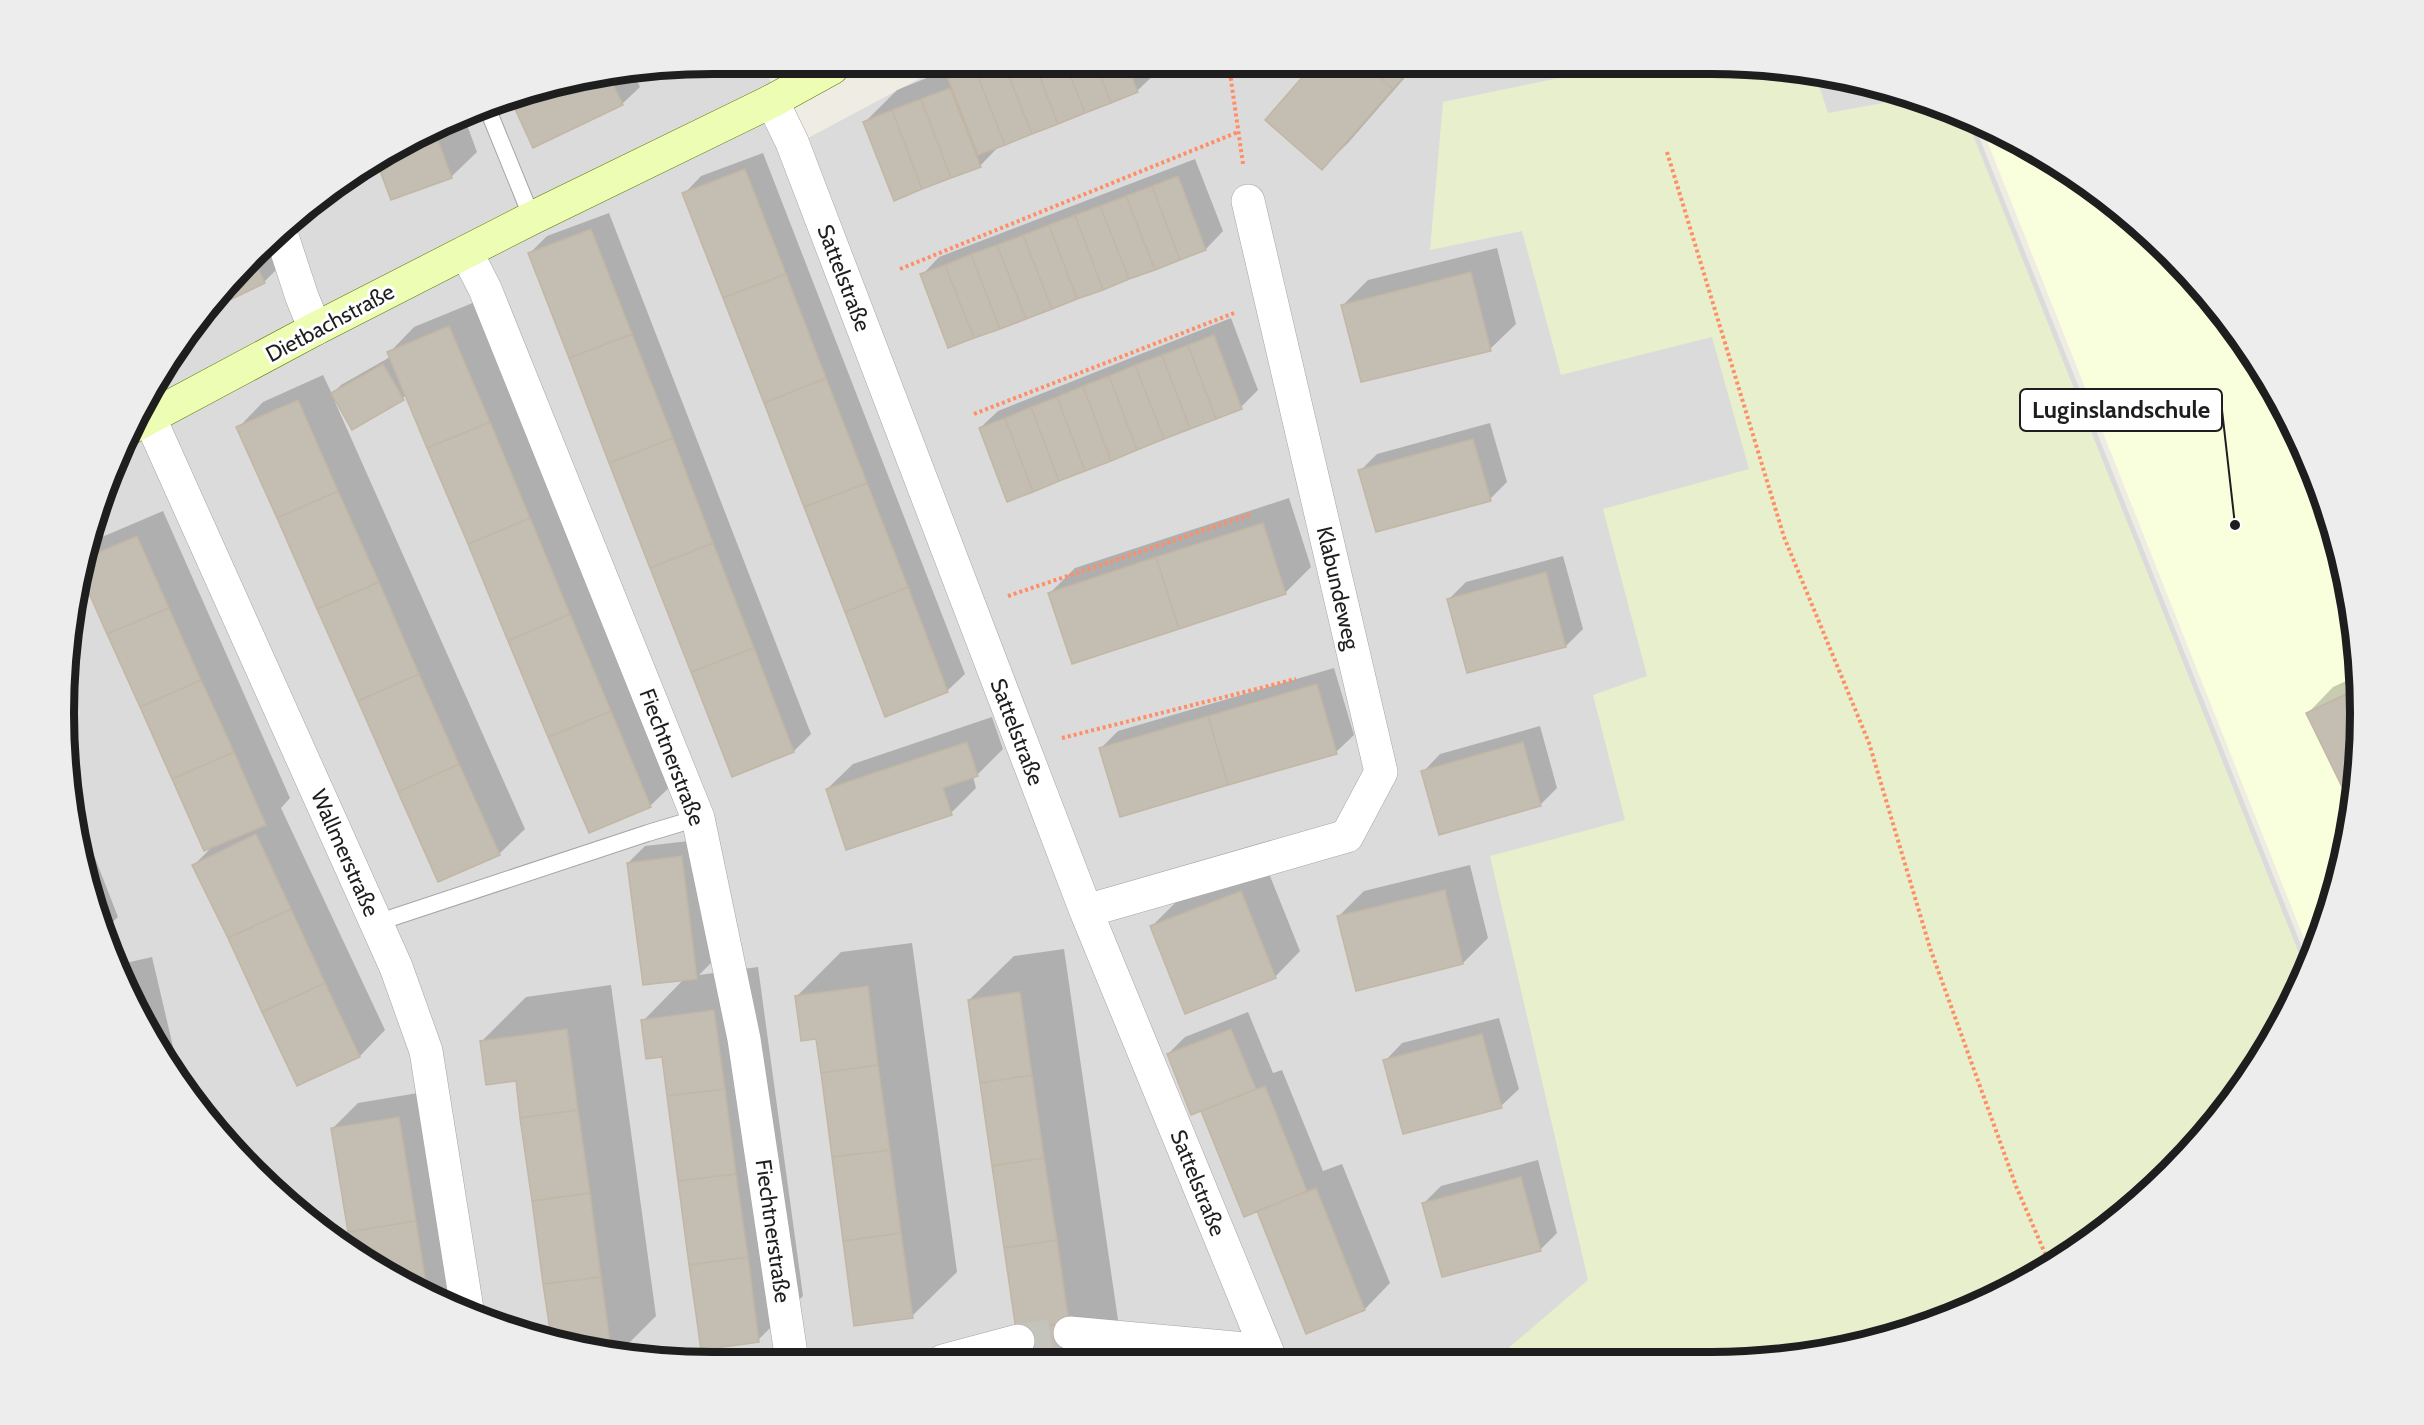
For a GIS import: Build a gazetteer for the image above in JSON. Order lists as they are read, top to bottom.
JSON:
{
  "streets": {
    "main road": ["Dietbachstraße"],
    "street": [
      "Sattelstraße",
      "Klabundeweg",
      "Fiechtnerstraße",
      "Wallmerstraße"
    ]
  },
  "crossings": [
    ["Sattelstraße", "Dietbachstraße"],
    ["Sattelstraße", "Klabundeweg"],
    ["Dietbachstraße", "Fiechtnerstraße"]
  ],
  "places": ["Luginslandschule"]
}
